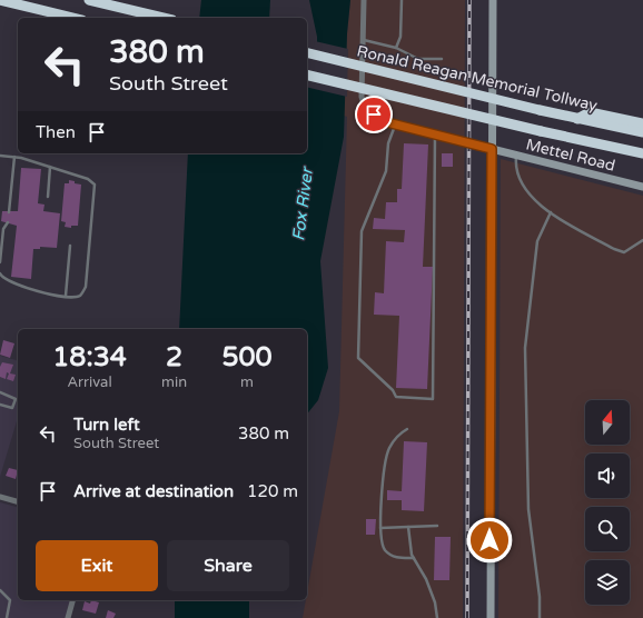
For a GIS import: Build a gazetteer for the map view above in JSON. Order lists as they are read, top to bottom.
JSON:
{
  "streets": {
    "highway": ["Ronald Reagan Memorial Tollway"],
    "main road": ["Mettel Road"]
  },
  "water": ["Fox River"],
  "north": "top",
  "page": {
    "turn": ["380 m", "South Street"],
    "then": "Then",
    "eta": [
      "18:34",
      "Arrival",
      "2",
      "min",
      "500",
      "m"
    ],
    "list": [
      {
        "name": "Turn left",
        "note": "South Street",
        "value": "380 m"
      },
      {
        "name": "Arrive at destination",
        "value": "120 m"
      }
    ],
    "buttons": ["Exit", "Share"]
  }
}
